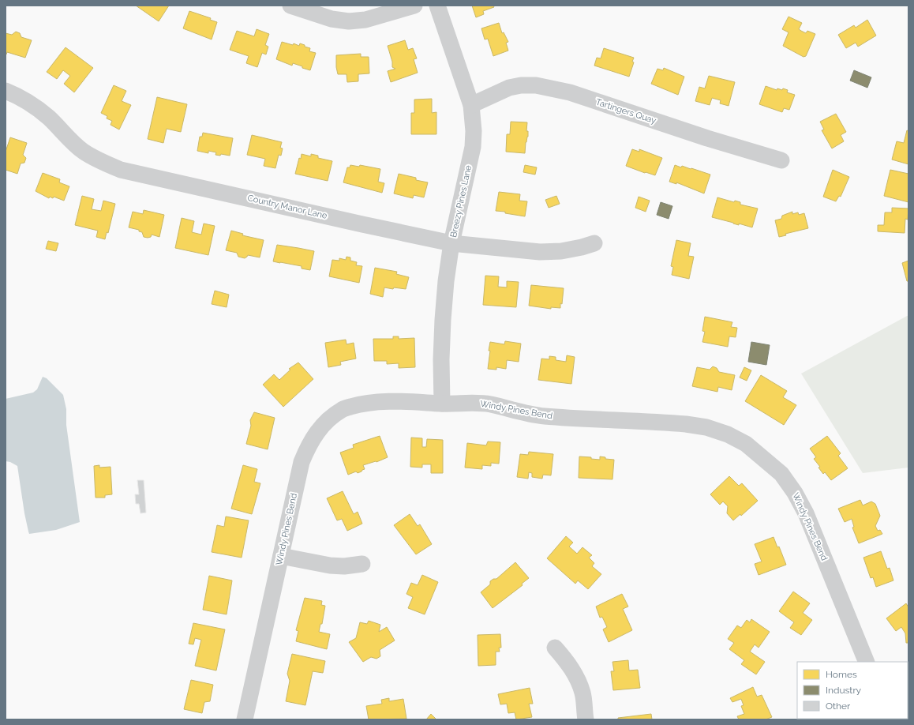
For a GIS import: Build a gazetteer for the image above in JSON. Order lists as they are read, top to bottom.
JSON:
{
  "streets": {
    "street": [
      "Tartingers Quay",
      "Breezy Pines Lane",
      "Country Manor Lane",
      "Windy Pines Bend"
    ]
  },
  "crossings": [
    ["Tartingers Quay", "Breezy Pines Lane"],
    ["Breezy Pines Lane", "Country Manor Lane"],
    ["Breezy Pines Lane", "Windy Pines Bend"]
  ],
  "legend": ["Homes", "Industry", "Other"]
}
